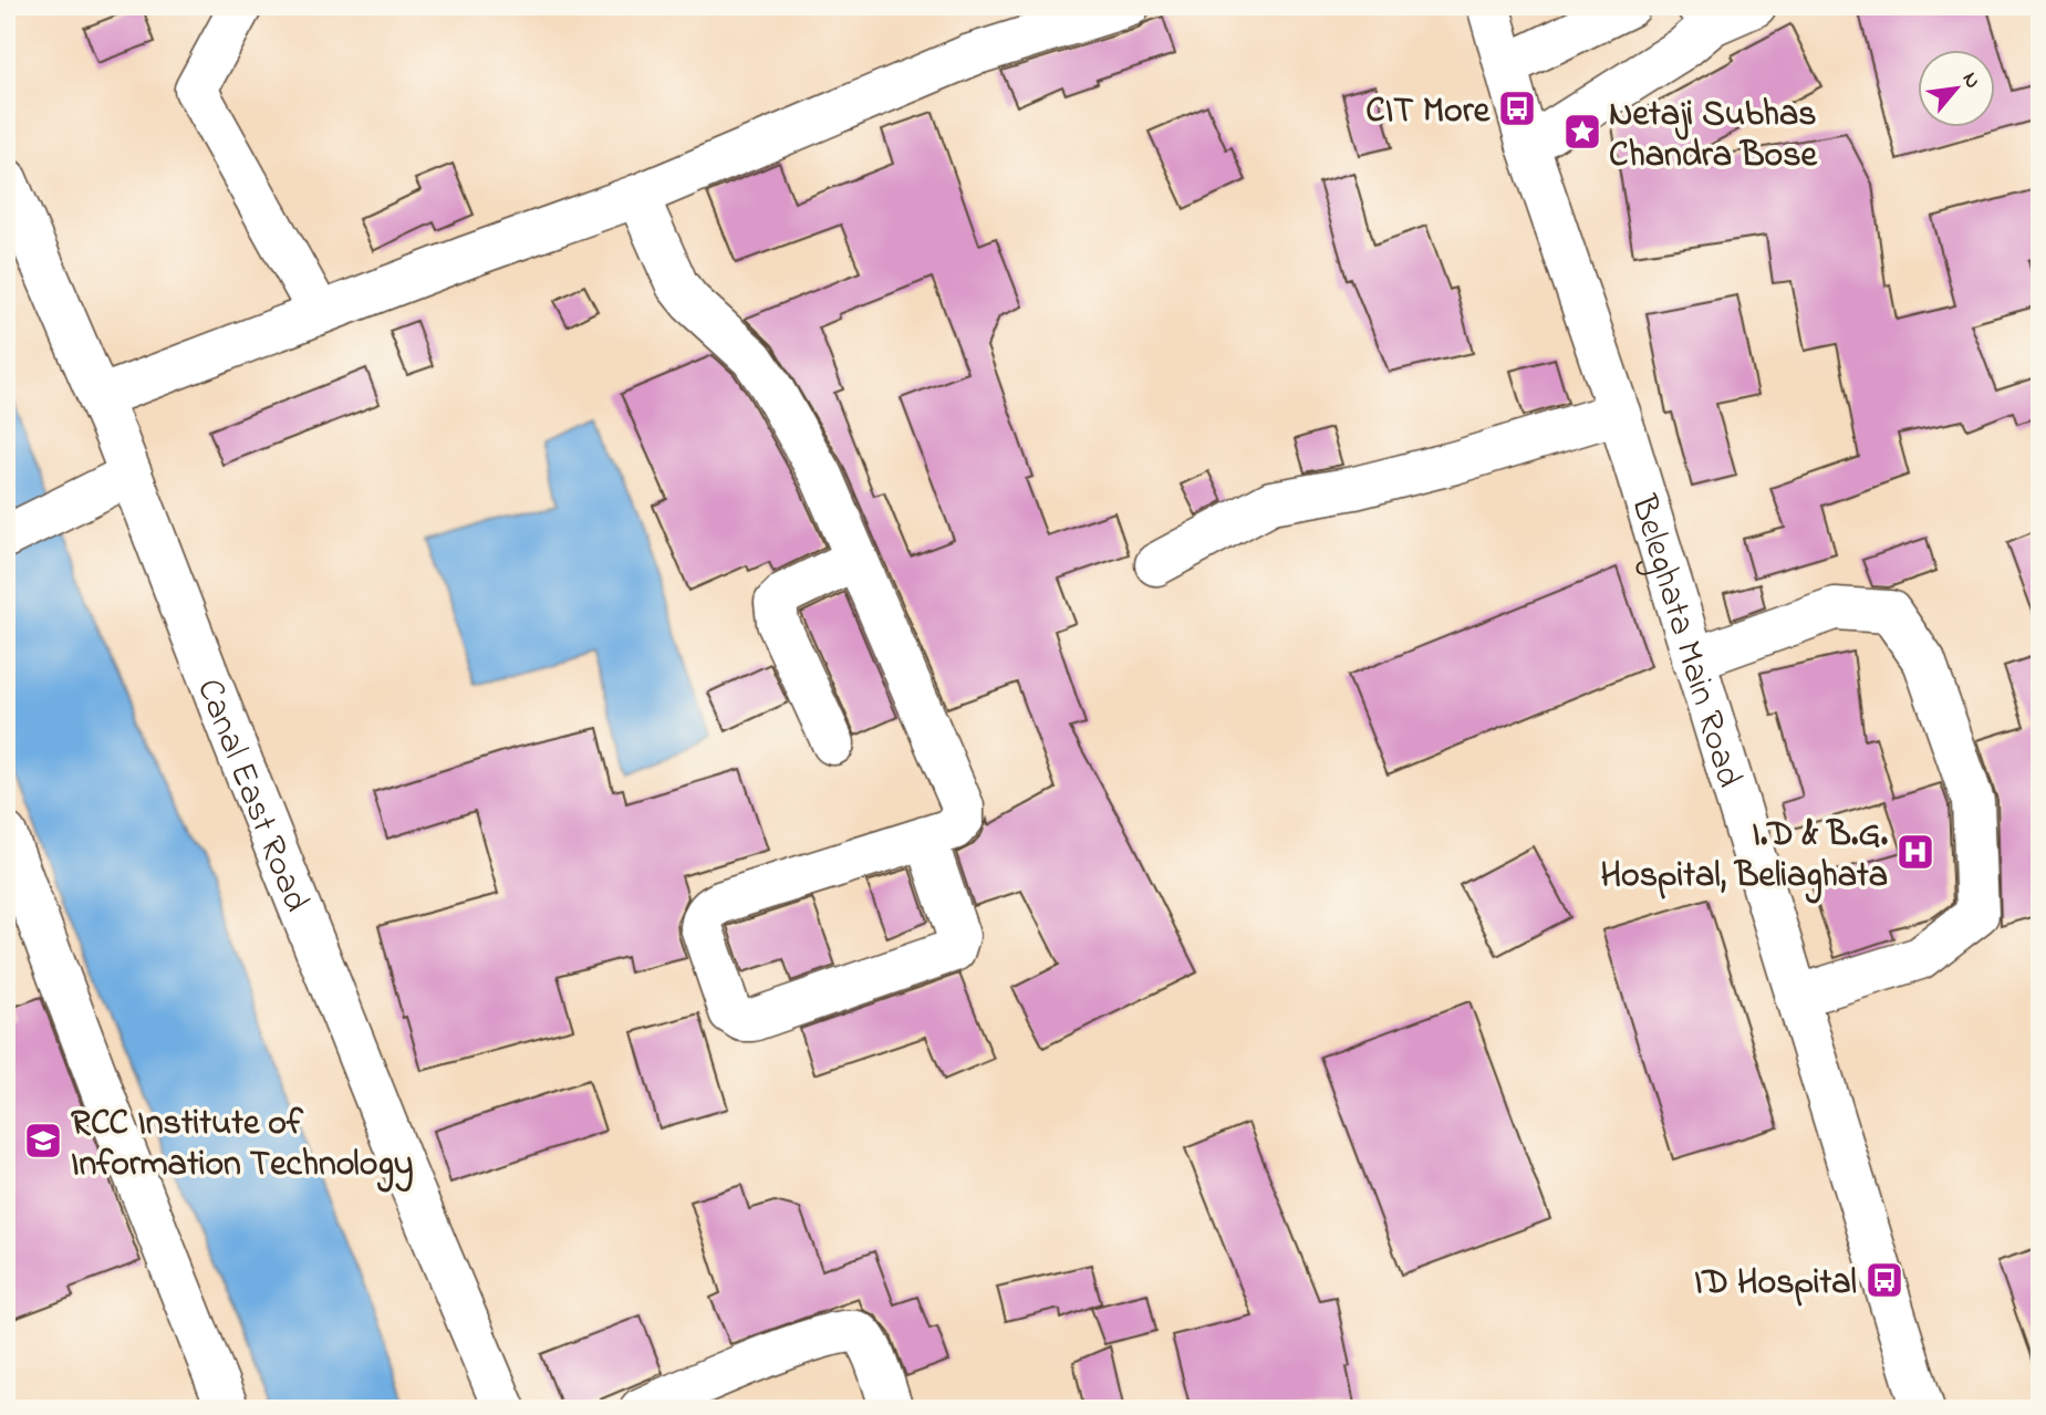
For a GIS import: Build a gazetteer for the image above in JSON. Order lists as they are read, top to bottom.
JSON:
{
  "streets": {
    "street": ["Beleghata Main Road", "Canal East Road"]
  },
  "places": {
    "bus stop": ["CIT More", "ID Hospital"],
    "place": ["Netaji Subhas Chandra Bose"],
    "hospital": ["I.D & B.G. Hospital, Beliaghata"],
    "school or university": ["RCC Institute of Information Technology"]
  },
  "north": "top right"
}
